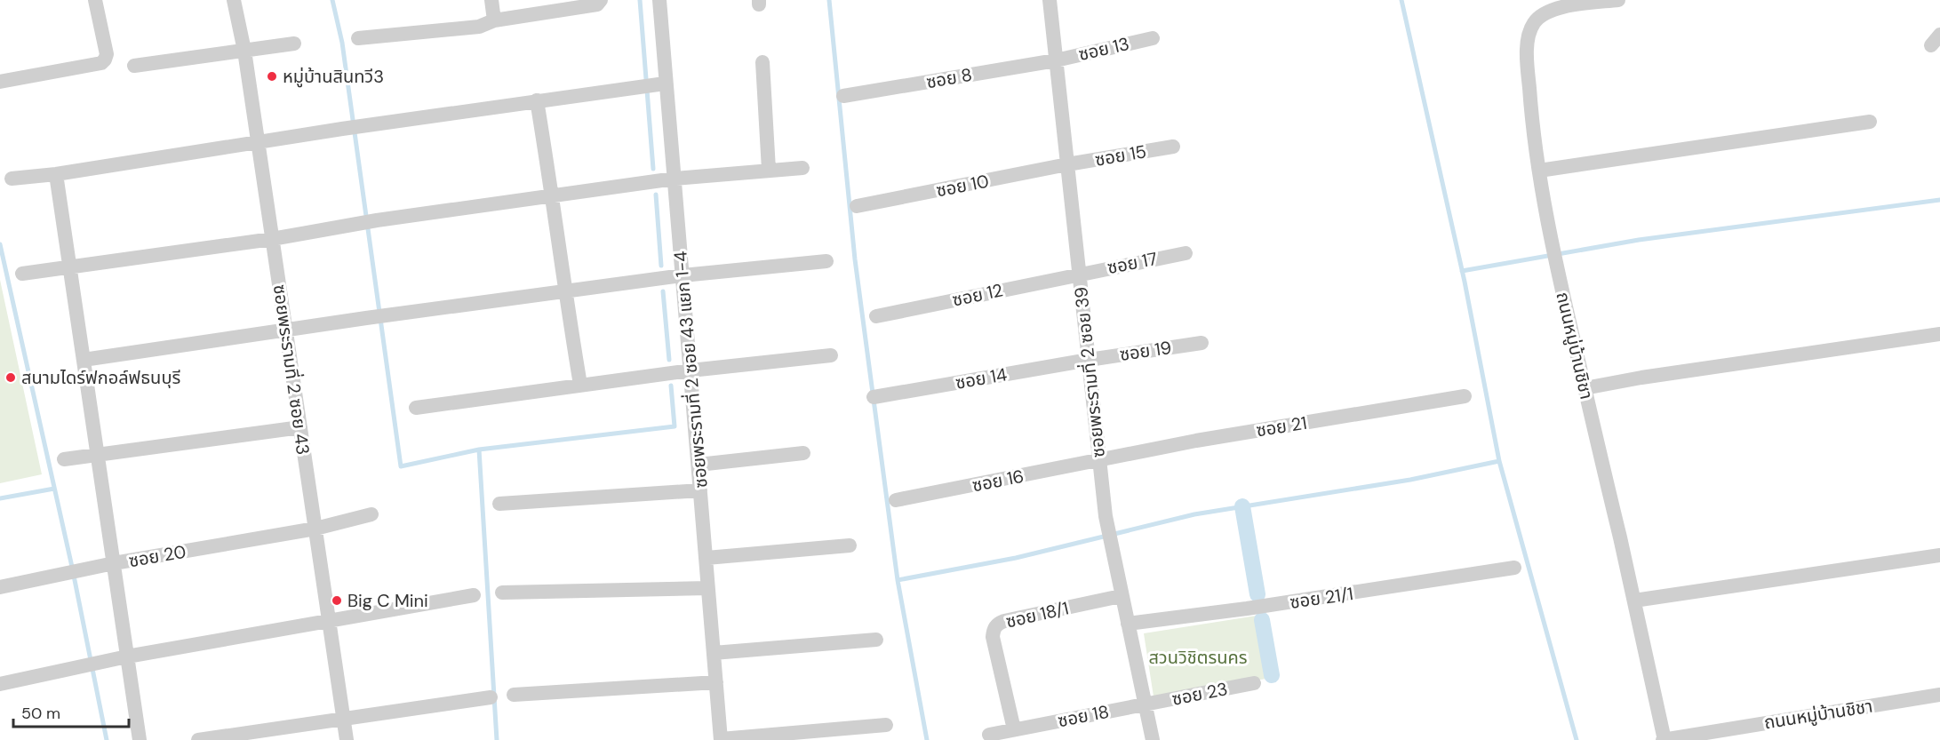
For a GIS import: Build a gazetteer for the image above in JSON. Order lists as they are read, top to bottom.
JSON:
{
  "streets": {
    "street": [
      "ซอย 13",
      "ซอย 8",
      "ซอย 15",
      "ซอย 10",
      "ซอย 17",
      "ซอย 12",
      "ถนนหมู่บ้านชิชา",
      "ซอย 19",
      "ซอยพระรามที่ 2 ซอย 43",
      "ซอยพระรามที่ 2 ซอย 43 แยก 1-4",
      "ซอยพระรามที่ 2 ซอย 39",
      "ซอย 14",
      "ซอย 21",
      "ซอย 16",
      "ซอย 20",
      "ซอย 21/1",
      "ซอย 18/1",
      "ซอย 23",
      "ซอย 18"
    ]
  },
  "crossings": [
    ["ซอย 13", "ซอย 8"],
    ["ซอย 13", "ซอยพระรามที่ 2 ซอย 39"],
    ["ซอย 8", "ซอยพระรามที่ 2 ซอย 39"],
    ["ซอย 15", "ซอย 10"],
    ["ซอย 15", "ซอยพระรามที่ 2 ซอย 39"],
    ["ซอย 10", "ซอยพระรามที่ 2 ซอย 39"],
    ["ซอย 17", "ซอย 12"],
    ["ซอย 17", "ซอยพระรามที่ 2 ซอย 39"],
    ["ซอย 12", "ซอยพระรามที่ 2 ซอย 39"],
    ["ซอย 19", "ซอยพระรามที่ 2 ซอย 39"],
    ["ซอย 19", "ซอย 14"],
    ["ซอยพระรามที่ 2 ซอย 43", "ซอย 20"],
    ["ซอยพระรามที่ 2 ซอย 39", "ซอย 14"],
    ["ซอยพระรามที่ 2 ซอย 39", "ซอย 21"],
    ["ซอยพระรามที่ 2 ซอย 39", "ซอย 16"],
    ["ซอยพระรามที่ 2 ซอย 39", "ซอย 21/1"],
    ["ซอยพระรามที่ 2 ซอย 39", "ซอย 18/1"],
    ["ซอยพระรามที่ 2 ซอย 39", "ซอย 23"],
    ["ซอยพระรามที่ 2 ซอย 39", "ซอย 18"],
    ["ซอย 21", "ซอย 16"],
    ["ซอย 18/1", "ซอย 18"],
    ["ซอย 23", "ซอย 18"]
  ],
  "parks": ["สวนวิชิตรนคร"],
  "places": ["หมู่บ้านสินทวี3", "สนามไดร์ฟกอล์ฟธนบุรี", "Big C Mini"],
  "scale_bar": "50 m"
}
